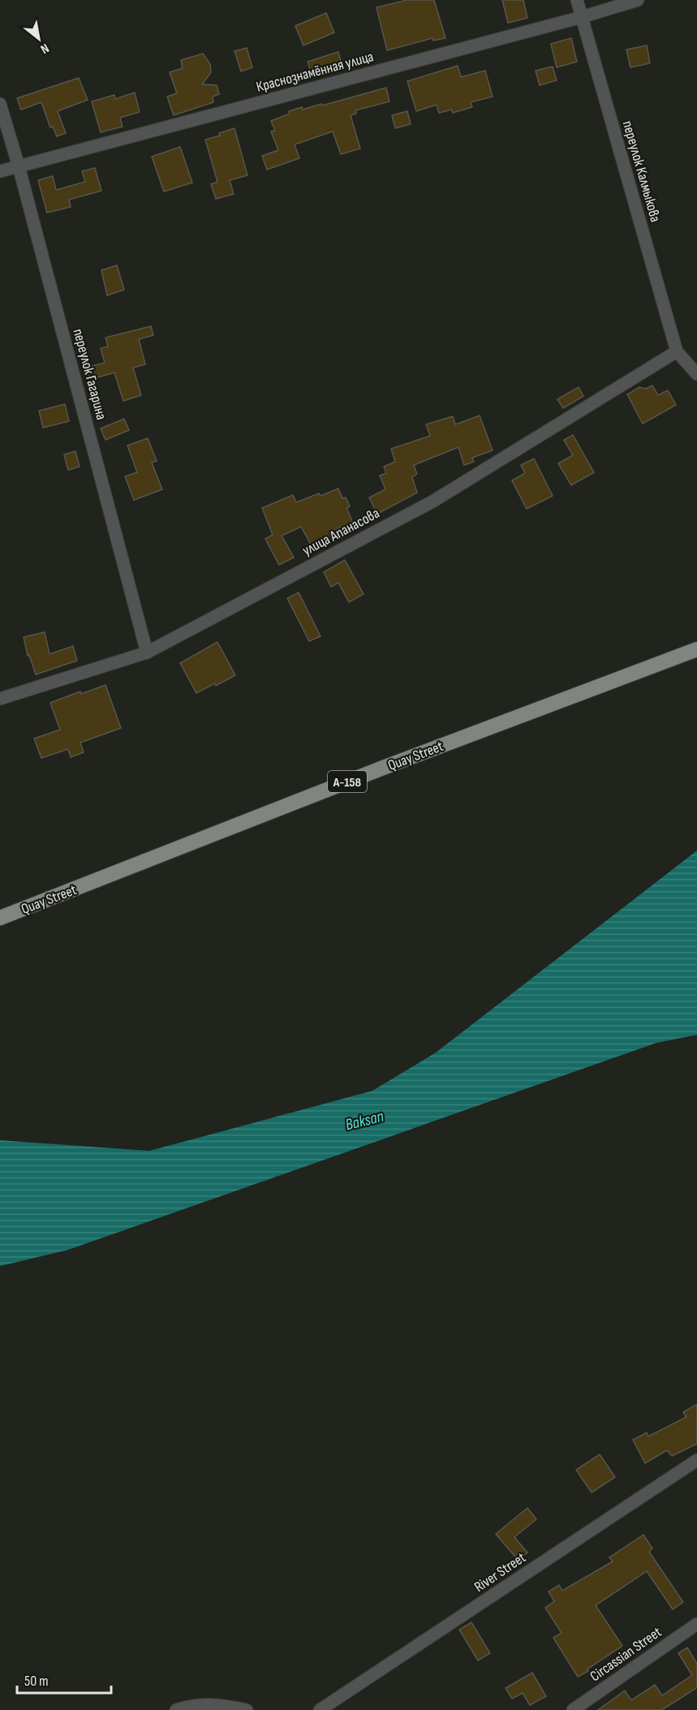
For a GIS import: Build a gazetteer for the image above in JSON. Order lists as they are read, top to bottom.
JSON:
{
  "streets": {
    "main road": ["Quay Street", "А-158"],
    "street": [
      "Краснознамённая улица",
      "переулок Калмыкова",
      "переулок Гагарина",
      "улица Апанасова",
      "River Street",
      "Circassian Street"
    ]
  },
  "crossings": [
    ["Краснознамённая улица", "переулок Калмыкова"],
    ["Краснознамённая улица", "переулок Гагарина"],
    ["переулок Калмыкова", "улица Апанасова"],
    ["переулок Гагарина", "улица Апанасова"]
  ],
  "water": ["Baksan"],
  "scale_bar": "50 m",
  "north": "bottom right"
}
